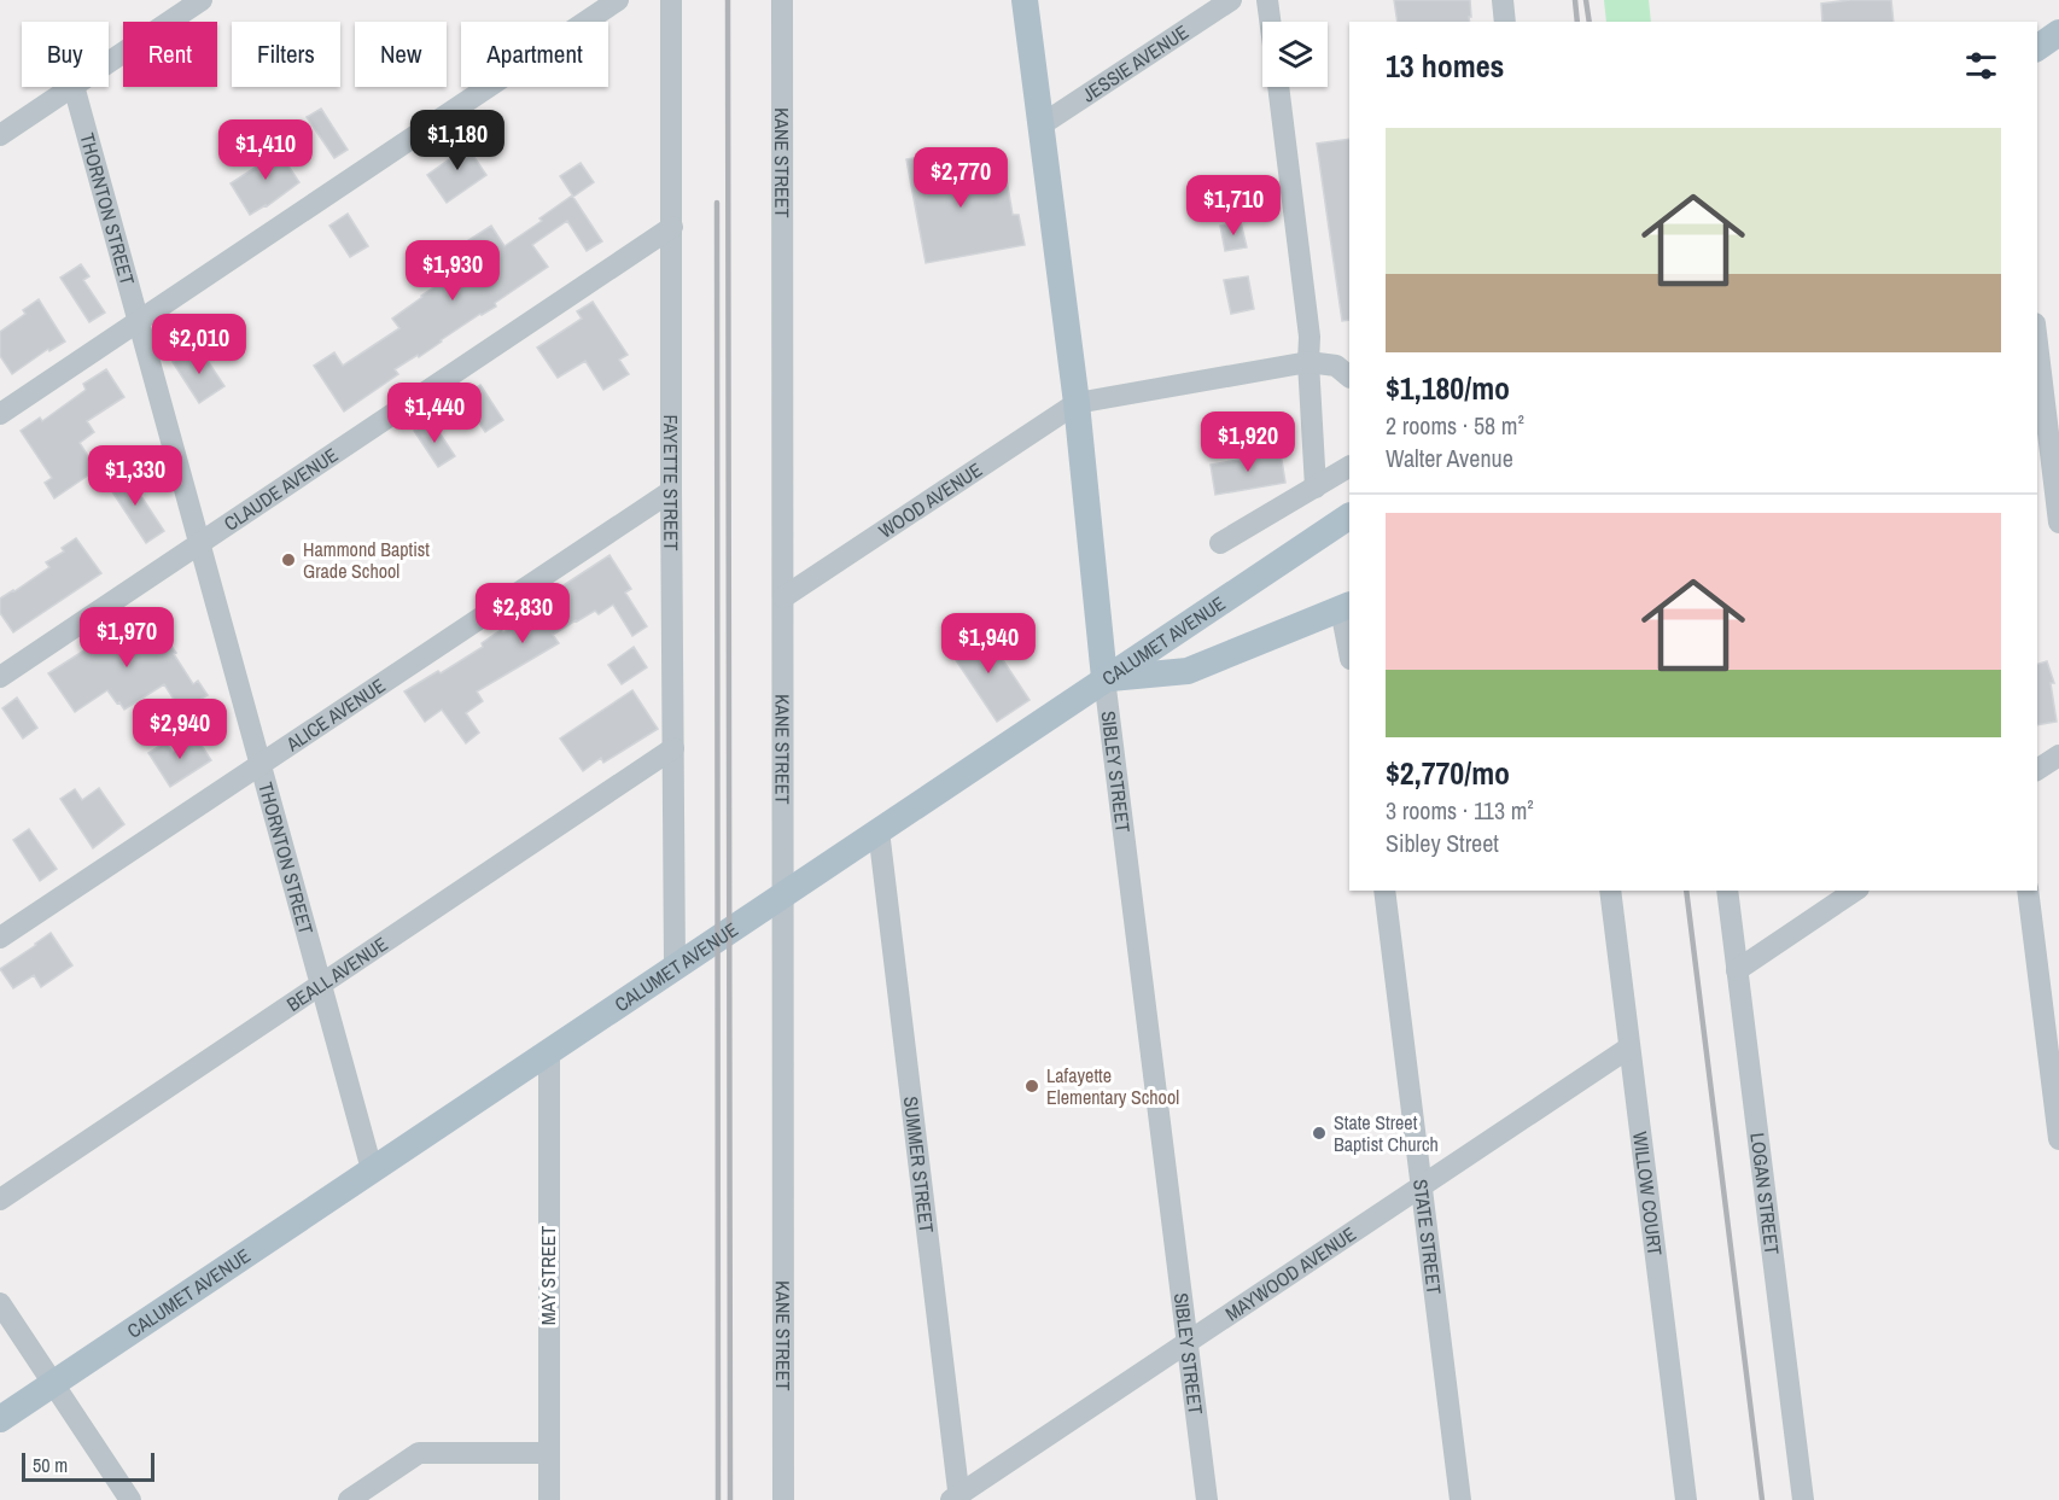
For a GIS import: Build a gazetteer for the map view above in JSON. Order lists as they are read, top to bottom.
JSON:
{
  "streets": {
    "main road": ["CALUMET AVENUE", "SIBLEY STREET"],
    "street": [
      "JESSIE AVENUE",
      "KANE STREET",
      "THORNTON STREET",
      "FAYETTE STREET",
      "CLAUDE AVENUE",
      "WOOD AVENUE",
      "ALICE AVENUE",
      "BEALL AVENUE",
      "SUMMER STREET",
      "WILLOW COURT",
      "LOGAN STREET",
      "STATE STREET",
      "MAYWOOD AVENUE",
      "MAY STREET"
    ]
  },
  "crossings": [
    ["JESSIE AVENUE", "SIBLEY STREET"],
    ["KANE STREET", "WOOD AVENUE"],
    ["KANE STREET", "CALUMET AVENUE"],
    ["THORNTON STREET", "CLAUDE AVENUE"],
    ["THORNTON STREET", "CALUMET AVENUE"],
    ["THORNTON STREET", "ALICE AVENUE"],
    ["THORNTON STREET", "BEALL AVENUE"],
    ["FAYETTE STREET", "CLAUDE AVENUE"],
    ["FAYETTE STREET", "CALUMET AVENUE"],
    ["FAYETTE STREET", "ALICE AVENUE"],
    ["FAYETTE STREET", "BEALL AVENUE"],
    ["WOOD AVENUE", "SIBLEY STREET"],
    ["CALUMET AVENUE", "SIBLEY STREET"],
    ["CALUMET AVENUE", "SUMMER STREET"],
    ["CALUMET AVENUE", "MAY STREET"],
    ["SIBLEY STREET", "MAYWOOD AVENUE"],
    ["SUMMER STREET", "MAYWOOD AVENUE"],
    ["WILLOW COURT", "MAYWOOD AVENUE"],
    ["STATE STREET", "MAYWOOD AVENUE"]
  ],
  "places": ["Hammond Baptist Grade School", "Lafayette Elementary School", "State Street Baptist Church"],
  "scale_bar": "50 m",
  "page": {
    "chip": [
      "Buy",
      "Rent",
      "Filters",
      "New",
      "Apartment"
    ],
    "heading": "13 homes",
    "list": [
      {
        "name": "$1,180/mo",
        "note": "2 rooms · 58 m² · Walter Avenue"
      },
      {
        "name": "$2,770/mo",
        "note": "3 rooms · 113 m² · Sibley Street"
      }
    ],
    "price": [
      "$1,180",
      "$1,410",
      "$2,770",
      "$1,710",
      "$1,930",
      "$2,010",
      "$1,440",
      "$1,920",
      "$1,330",
      "$2,830",
      "$1,970",
      "$1,940",
      "$2,940"
    ],
    "scale": "50 m"
  }
}
